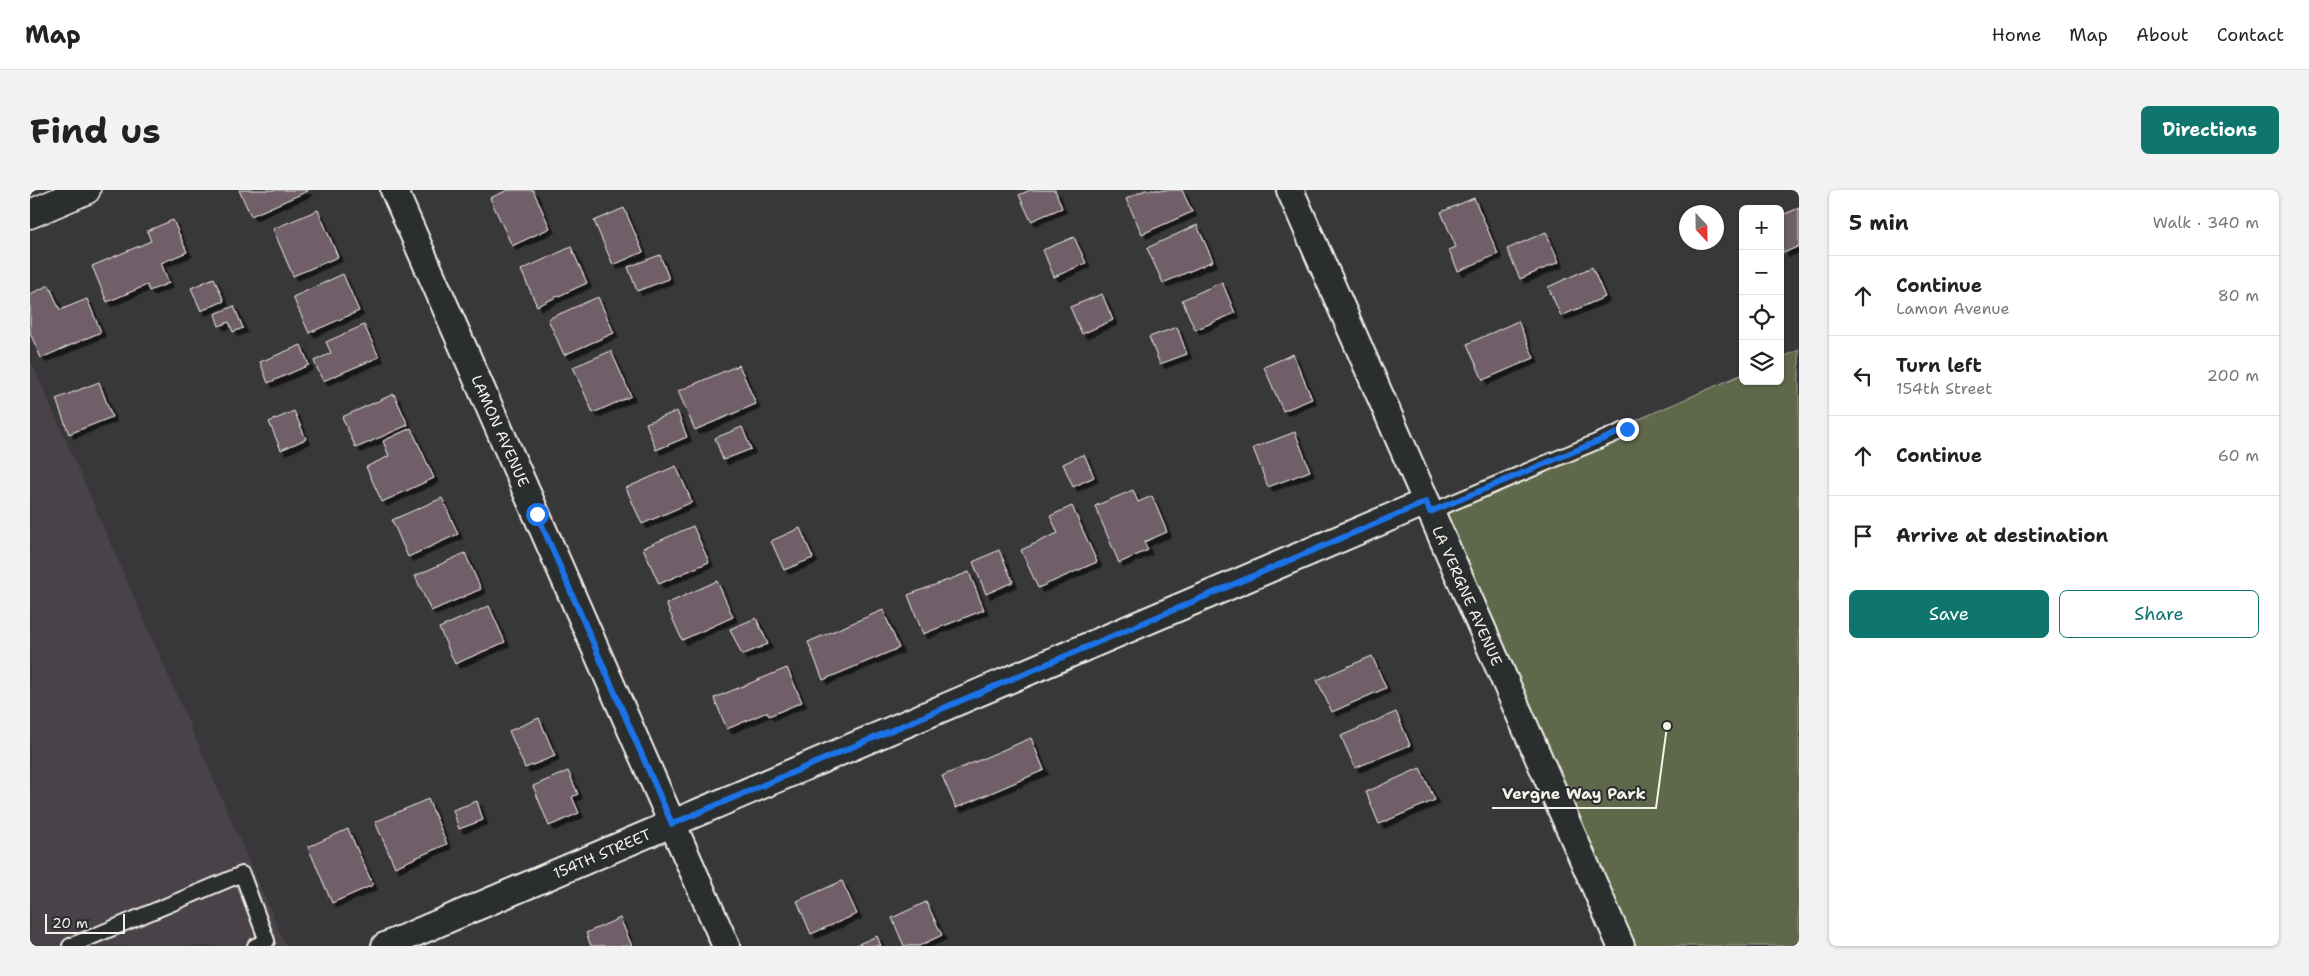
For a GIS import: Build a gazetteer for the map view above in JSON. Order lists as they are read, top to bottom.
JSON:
{
  "streets": {
    "street": ["LAMON AVENUE", "LA VERGNE AVENUE", "154TH STREET"]
  },
  "crossings": [
    ["LAMON AVENUE", "154TH STREET"],
    ["LA VERGNE AVENUE", "154TH STREET"]
  ],
  "places": ["Vergne Way Park"],
  "scale_bar": "20 m",
  "north": "bottom",
  "page": {
    "header": "Map",
    "nav": [
      "Home",
      "Map",
      "About",
      "Contact"
    ],
    "buttons": [
      "Directions",
      ["Save", "Share"]
    ],
    "title": "Find us",
    "heading": ["5 min", "Walk · 340 m"],
    "map_buttons": ["+", "−"],
    "list": [
      ["Continue", "Lamon Avenue", "80 m"],
      ["Turn left", "154th Street", "200 m"],
      ["Continue", "60 m"],
      "Arrive at destination"
    ],
    "scale": "20 m"
  }
}
